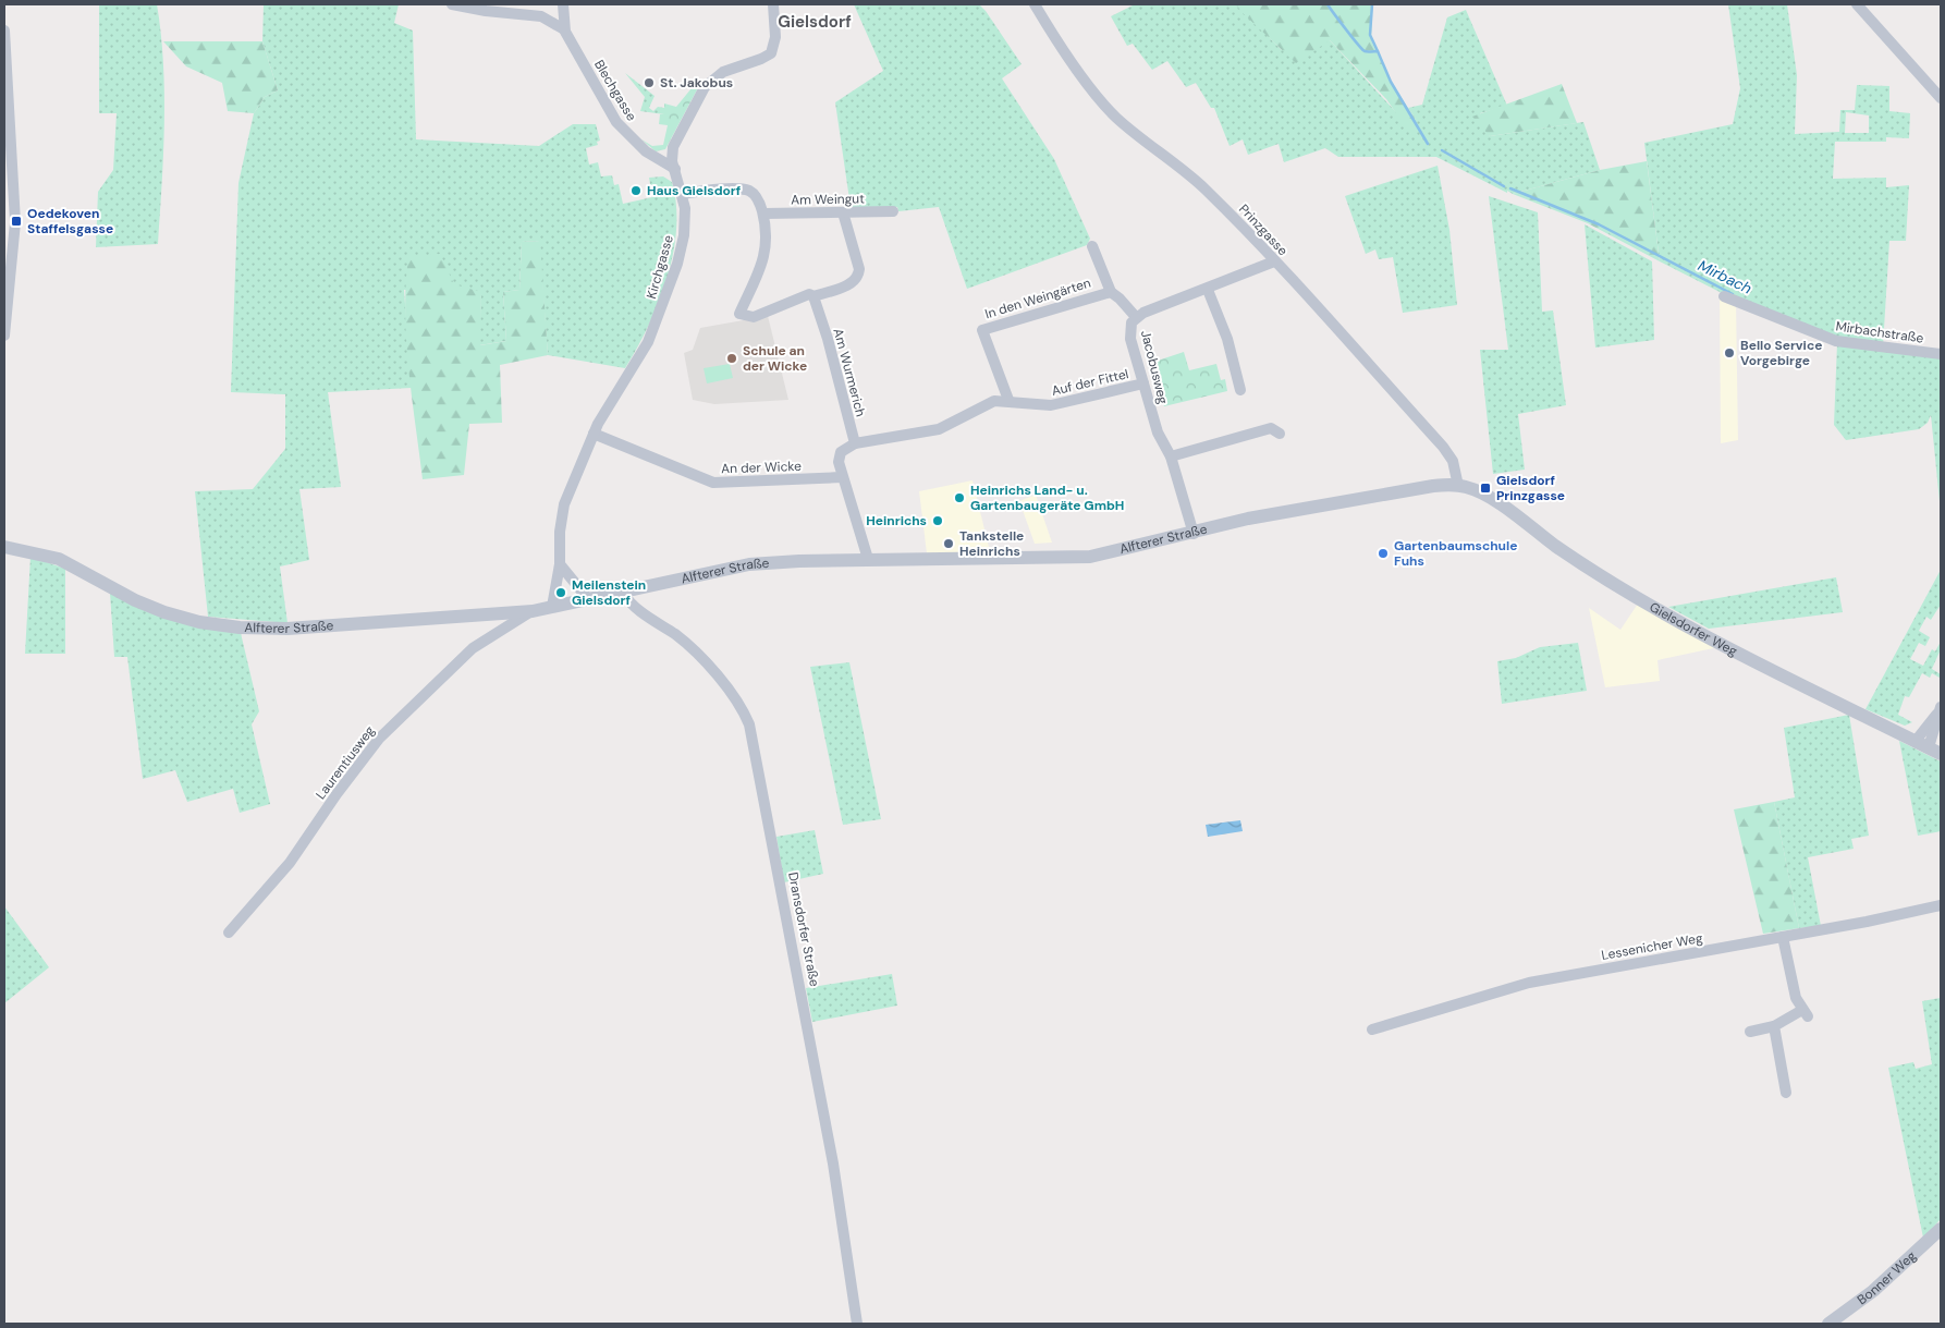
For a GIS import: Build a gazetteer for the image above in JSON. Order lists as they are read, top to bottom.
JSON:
{
  "streets": {
    "street": [
      "Blechgasse",
      "Am Weingut",
      "Prinzgasse",
      "Kirchgasse",
      "In den Weingärten",
      "Mirbachstraße",
      "Jacobusweg",
      "Am Wurmerich",
      "Auf der Fittel",
      "An der Wicke",
      "Alfterer Straße",
      "Gielsdorfer Weg",
      "Laurentiusweg",
      "Dransdorfer Straße",
      "Lessenicher Weg",
      "Bonner Weg"
    ]
  },
  "crossings": [
    ["Blechgasse", "Kirchgasse"],
    ["Prinzgasse", "Jacobusweg"],
    ["Prinzgasse", "Alfterer Straße"],
    ["Prinzgasse", "Gielsdorfer Weg"],
    ["Kirchgasse", "An der Wicke"],
    ["Kirchgasse", "Alfterer Straße"],
    ["In den Weingärten", "Auf der Fittel"],
    ["Jacobusweg", "Auf der Fittel"],
    ["Jacobusweg", "Alfterer Straße"],
    ["Am Wurmerich", "Auf der Fittel"],
    ["Alfterer Straße", "Gielsdorfer Weg"],
    ["Alfterer Straße", "Laurentiusweg"],
    ["Alfterer Straße", "Dransdorfer Straße"]
  ],
  "districts": ["Gielsdorf"],
  "water": ["Mirbach"],
  "places": {
    "other": [
      "St. Jakobus",
      "Haus Gielsdorf",
      "Bello Service Vorgebirge",
      "Schule an der Wicke",
      "Heinrichs Land- u. Gartenbaugeräte GmbH",
      "Heinrichs",
      "Tankstelle Heinrichs",
      "Gartenbaumschule Fuhs",
      "Meilenstein Gielsdorf"
    ],
    "transit": ["Oedekoven Staffelsgasse", "Gielsdorf Prinzgasse"]
  }
}
